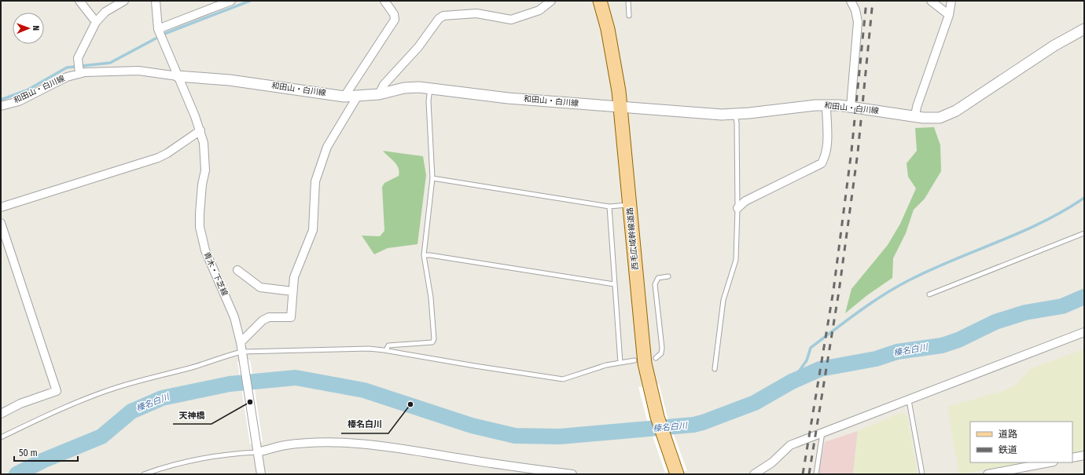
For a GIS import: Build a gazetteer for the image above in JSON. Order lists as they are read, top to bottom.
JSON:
{
  "streets": {
    "main road": ["西毛広域幹線道路"],
    "street": ["和田山・白川線", "青木・下芝線"]
  },
  "crossings": [
    ["和田山・白川線", "西毛広域幹線道路"],
    ["和田山・白川線", "青木・下芝線"]
  ],
  "water": ["榛名白川"],
  "places": ["天神橋", "榛名白川"],
  "legend": ["道路", "鉄道"],
  "scale_bar": "50 m",
  "north": "right"
}
